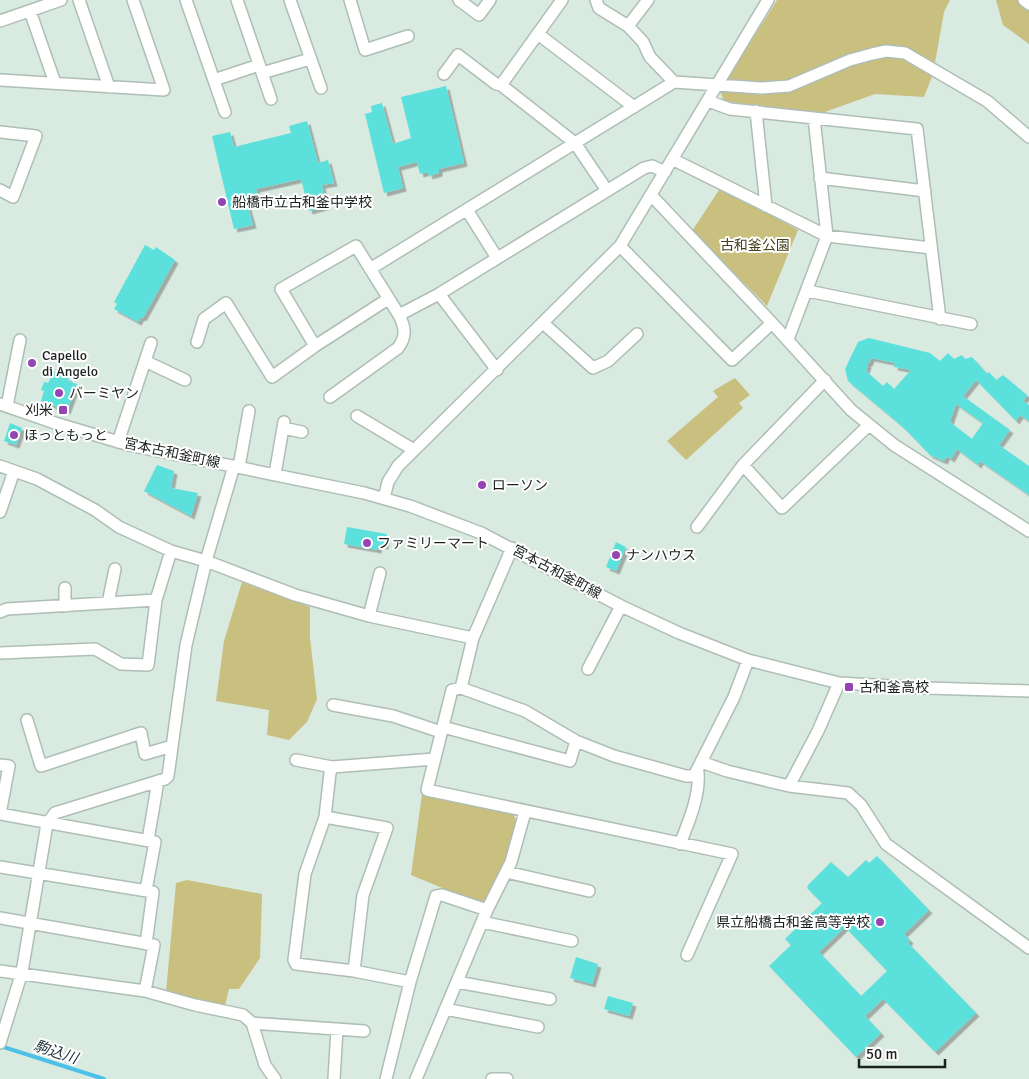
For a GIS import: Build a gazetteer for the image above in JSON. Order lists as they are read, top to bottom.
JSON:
{
  "streets": {
    "street": ["宮本古和釜町線"]
  },
  "water": ["駒込川"],
  "parks": ["古和釜公園"],
  "places": {
    "other": [
      "船橋市立古和釜中学校",
      "Capello di Angelo",
      "バーミヤン",
      "ほっともっと",
      "ローソン",
      "ファミリーマート",
      "ナンハウス",
      "県立船橋古和釜高等学校"
    ],
    "transit": ["刈米", "古和釜高校"]
  },
  "scale_bar": "50 m"
}
